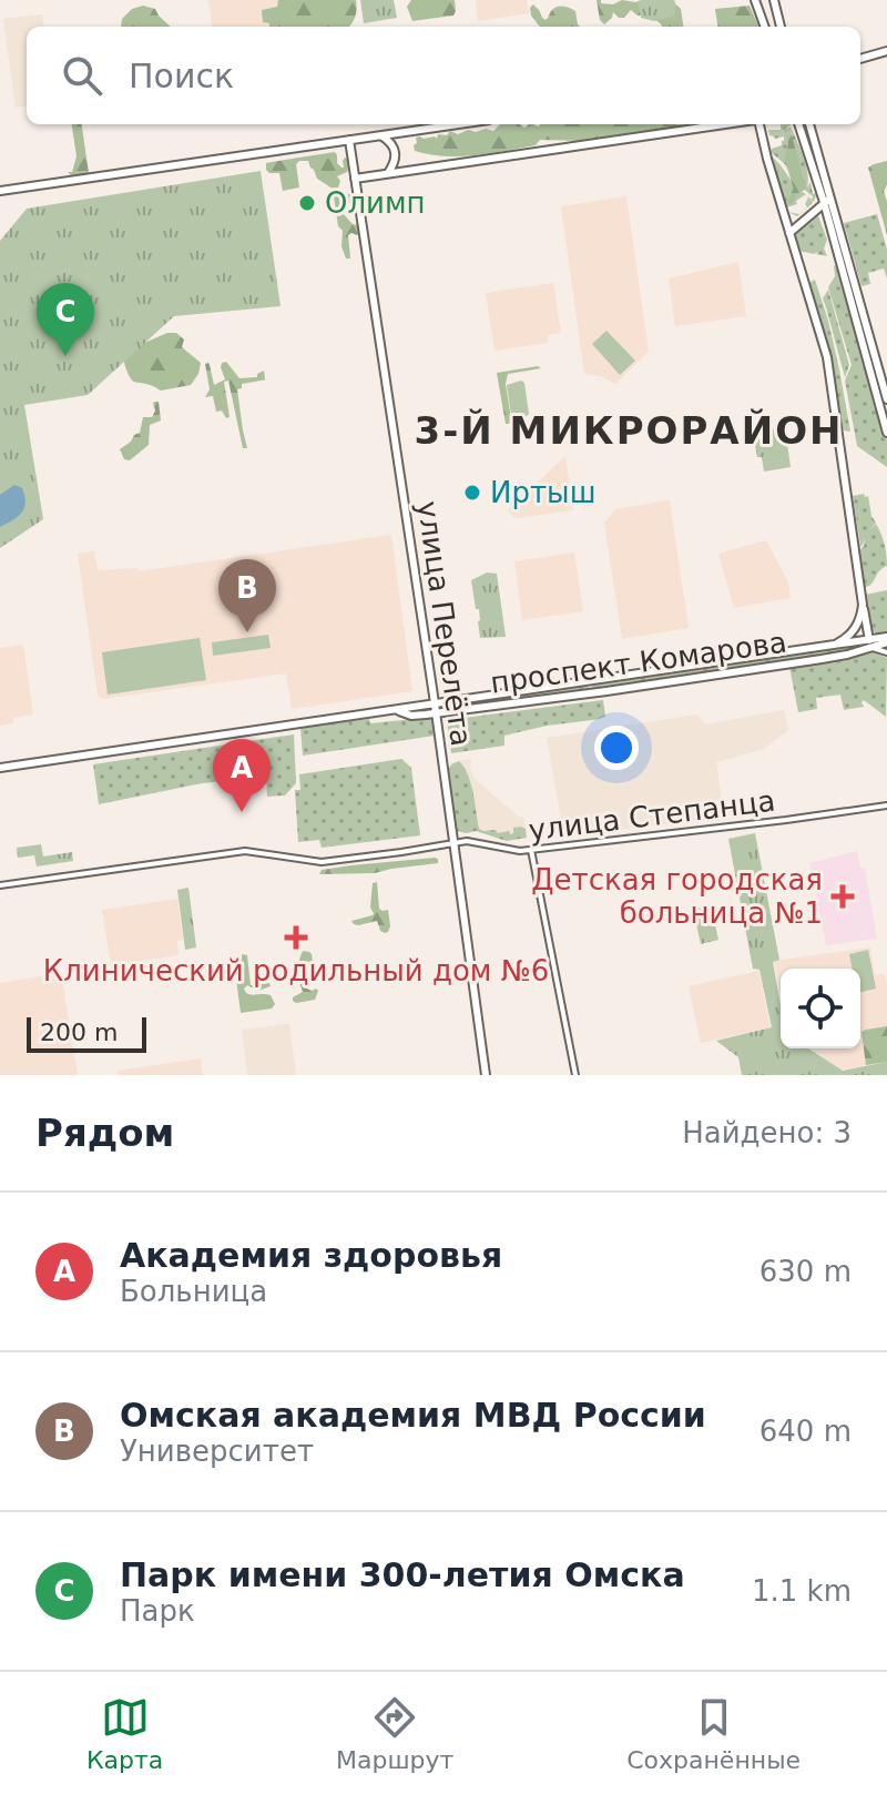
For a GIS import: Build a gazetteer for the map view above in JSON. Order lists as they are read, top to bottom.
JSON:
{
  "streets": {
    "main road": ["улица Перелёта", "проспект Комарова"],
    "street": ["улица Степанца"]
  },
  "crossings": [
    ["улица Перелёта", "проспект Комарова"],
    ["улица Перелёта", "улица Степанца"]
  ],
  "districts": ["3-Й МИКРОРАЙОН"],
  "places": {
    "other": ["Олимп", "Иртыш"],
    "health": ["Детская городская больница №1", "Клинический родильный дом №6"]
  },
  "scale_bar": "200 m",
  "page": {
    "search": "Поиск",
    "pins": ["C", "B", "A"],
    "scale": "200 m",
    "heading": ["Рядом", "Найдено: 3"],
    "list": [
      {
        "mark": "A",
        "name": "Академия здоровья",
        "note": "Больница",
        "value": "630 m"
      },
      {
        "mark": "B",
        "name": "Омская академия МВД России",
        "note": "Университет",
        "value": "640 m"
      },
      {
        "mark": "C",
        "name": "Парк имени 300-летия Омска",
        "note": "Парк",
        "value": "1.1 km"
      }
    ],
    "nav": ["Карта", "Маршрут", "Сохранённые"]
  }
}
